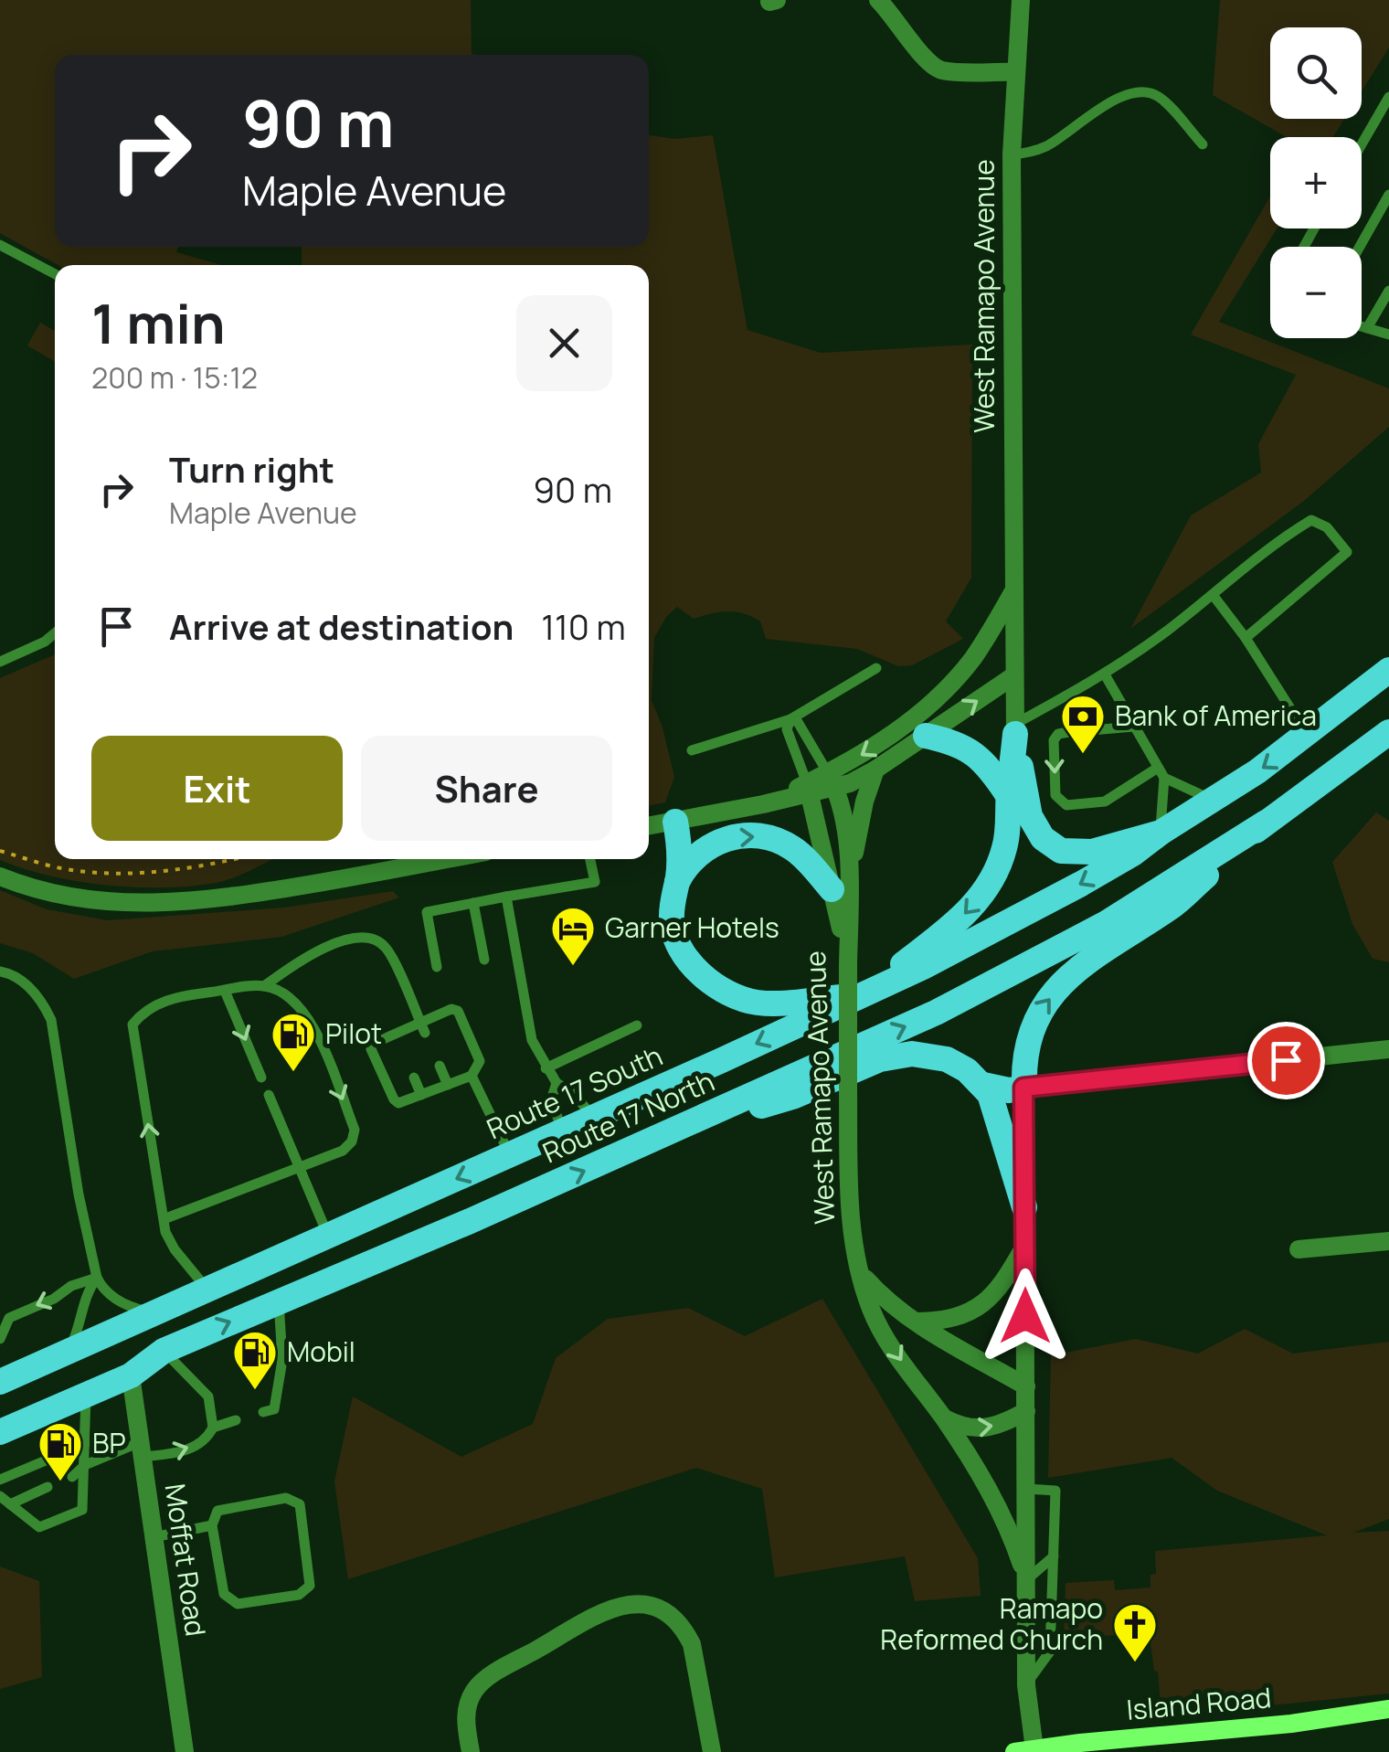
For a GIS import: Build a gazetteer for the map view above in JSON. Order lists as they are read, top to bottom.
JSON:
{
  "streets": {
    "highway": ["Route 17 South", "Route 17 North"],
    "main road": ["Island Road"],
    "street": ["West Ramapo Avenue", "Moffat Road"]
  },
  "crossings": [
    ["West Ramapo Avenue", "Route 17 South"],
    ["Route 17 North", "Moffat Road"]
  ],
  "places": {
    "bank": ["Bank of America"],
    "hotel": ["Garner Hotels"],
    "fuel station": ["Pilot", "Mobil", "BP"],
    "church": ["Ramapo Reformed Church"]
  },
  "page": {
    "map_buttons": ["+", "−"],
    "turn": ["90 m", "Maple Avenue"],
    "heading": ["1 min", "200 m · 15:12"],
    "list": [
      {
        "name": "Turn right",
        "note": "Maple Avenue",
        "value": "90 m"
      },
      {
        "name": "Arrive at destination",
        "value": "110 m"
      }
    ],
    "buttons": ["Exit", "Share"]
  }
}
